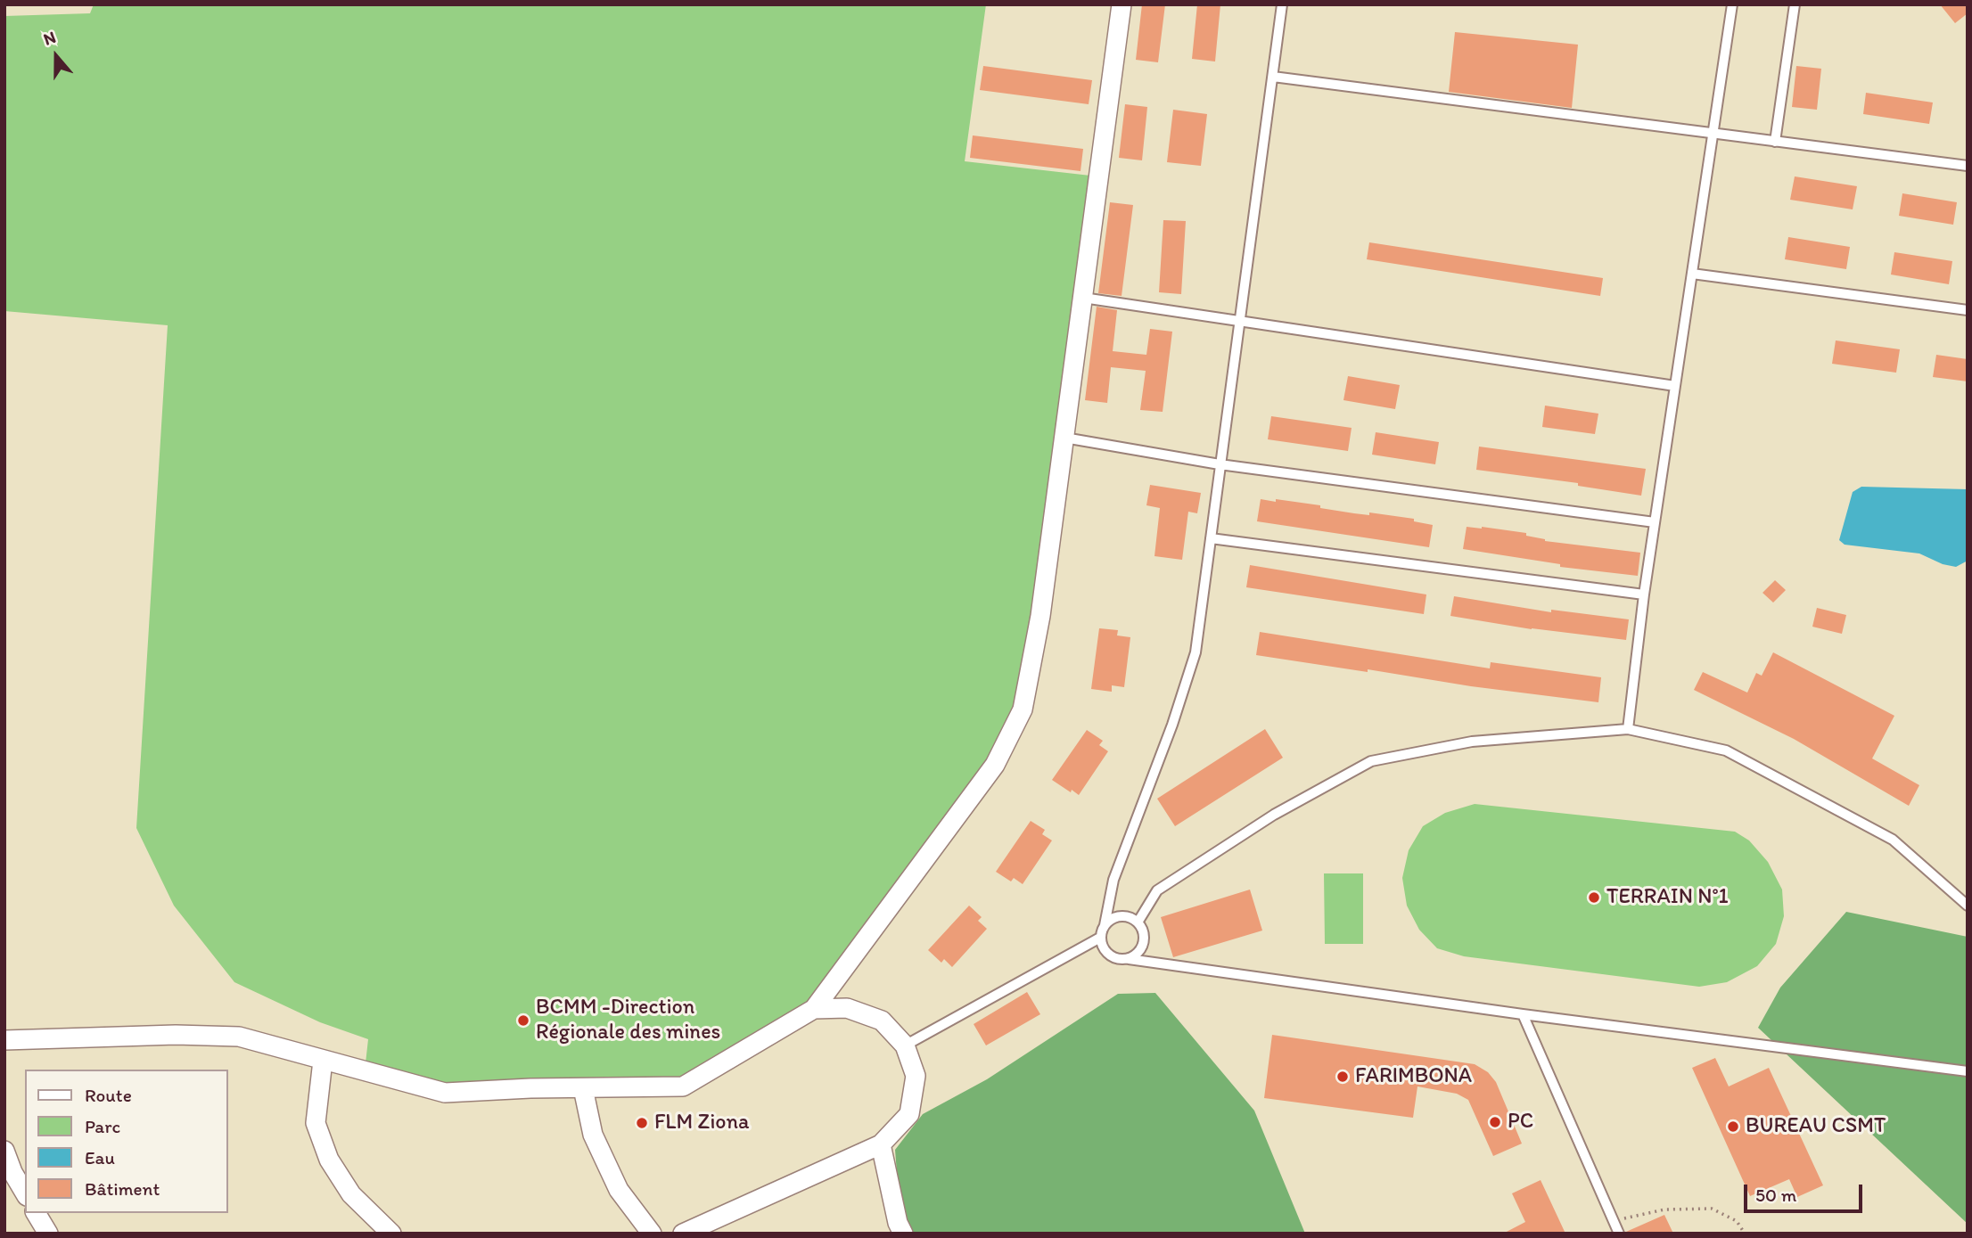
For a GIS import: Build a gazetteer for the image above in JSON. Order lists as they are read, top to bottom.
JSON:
{
  "places": [
    "TERRAIN N°1",
    "BCMM -Direction Régionale des mines",
    "FARIMBONA",
    "PC",
    "FLM Ziona",
    "BUREAU CSMT"
  ],
  "legend": [
    "Route",
    "Parc",
    "Eau",
    "Bâtiment"
  ],
  "scale_bar": "50 m",
  "north": "top"
}
